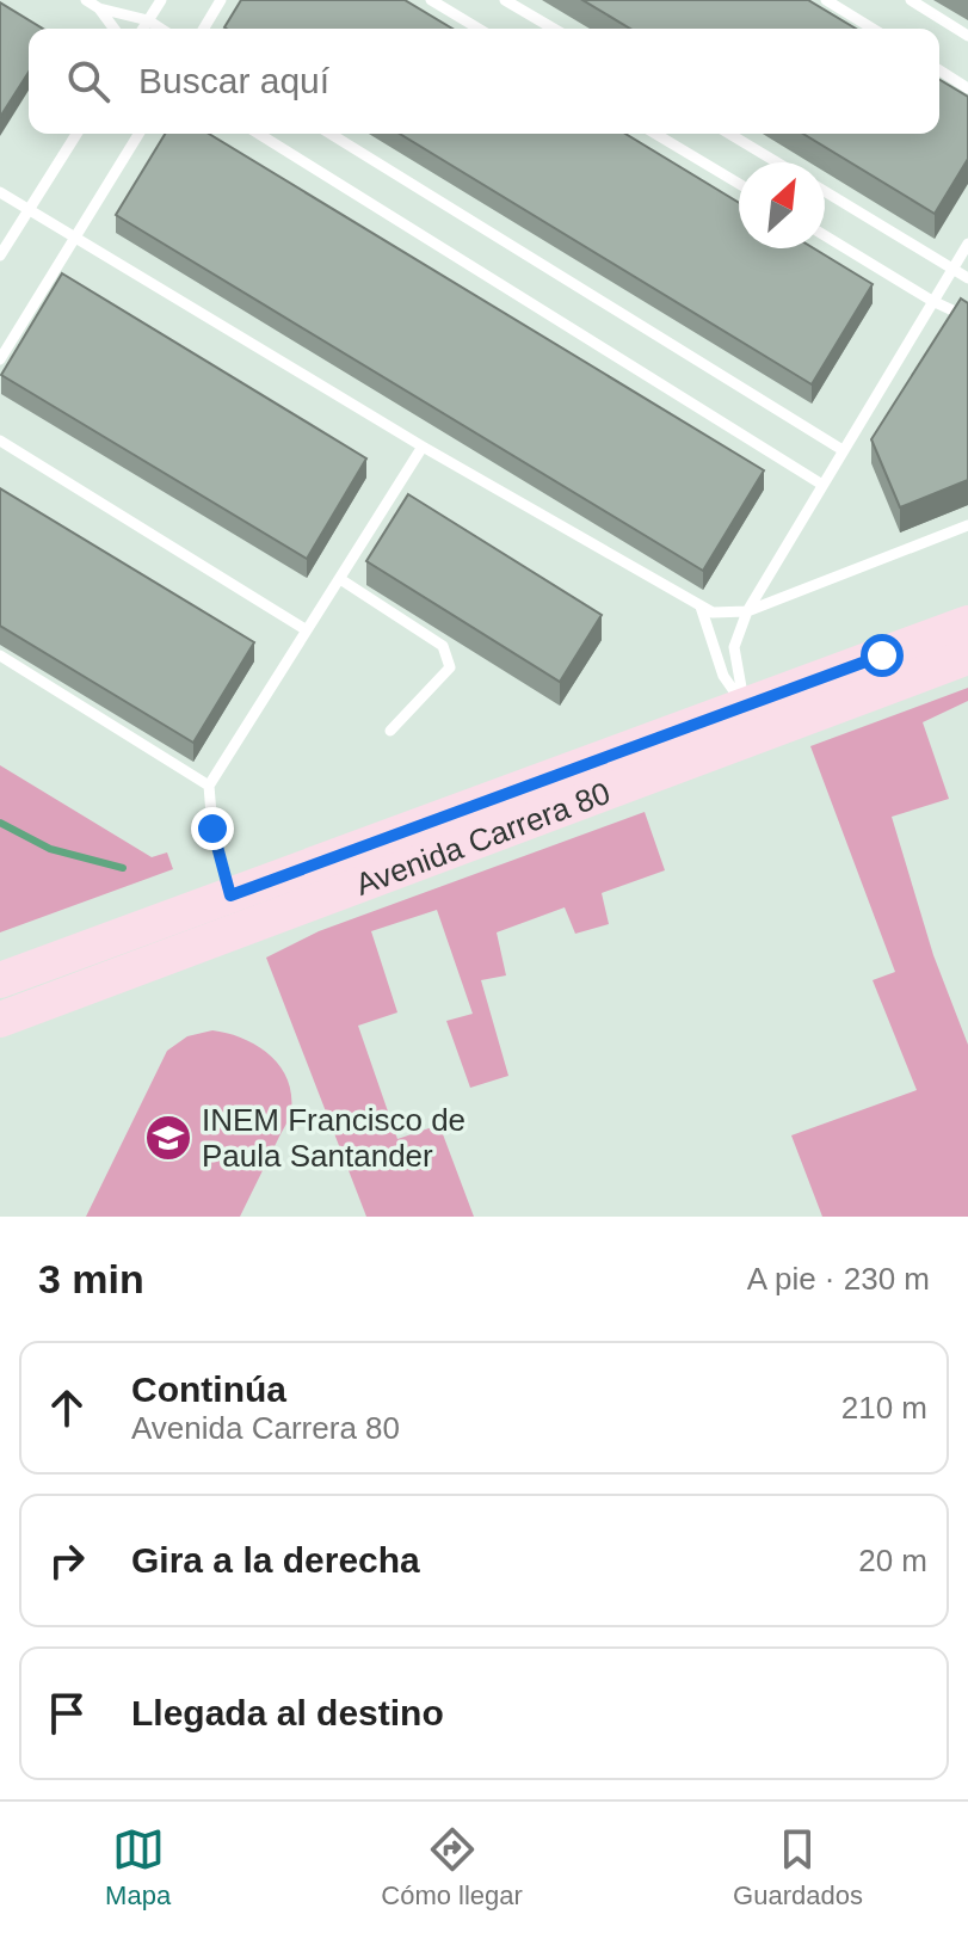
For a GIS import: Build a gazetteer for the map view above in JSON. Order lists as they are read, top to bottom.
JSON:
{
  "streets": {
    "main road": ["Avenida Carrera 80"]
  },
  "places": {
    "school or university": ["INEM Francisco de Paula Santander"]
  },
  "north": "top right",
  "page": {
    "search": "Buscar aquí",
    "heading": ["3 min", "A pie · 230 m"],
    "list": [
      ["Continúa", "Avenida Carrera 80", "210 m"],
      ["Gira a la derecha", "20 m"],
      "Llegada al destino"
    ],
    "nav": ["Mapa", "Cómo llegar", "Guardados"]
  }
}
